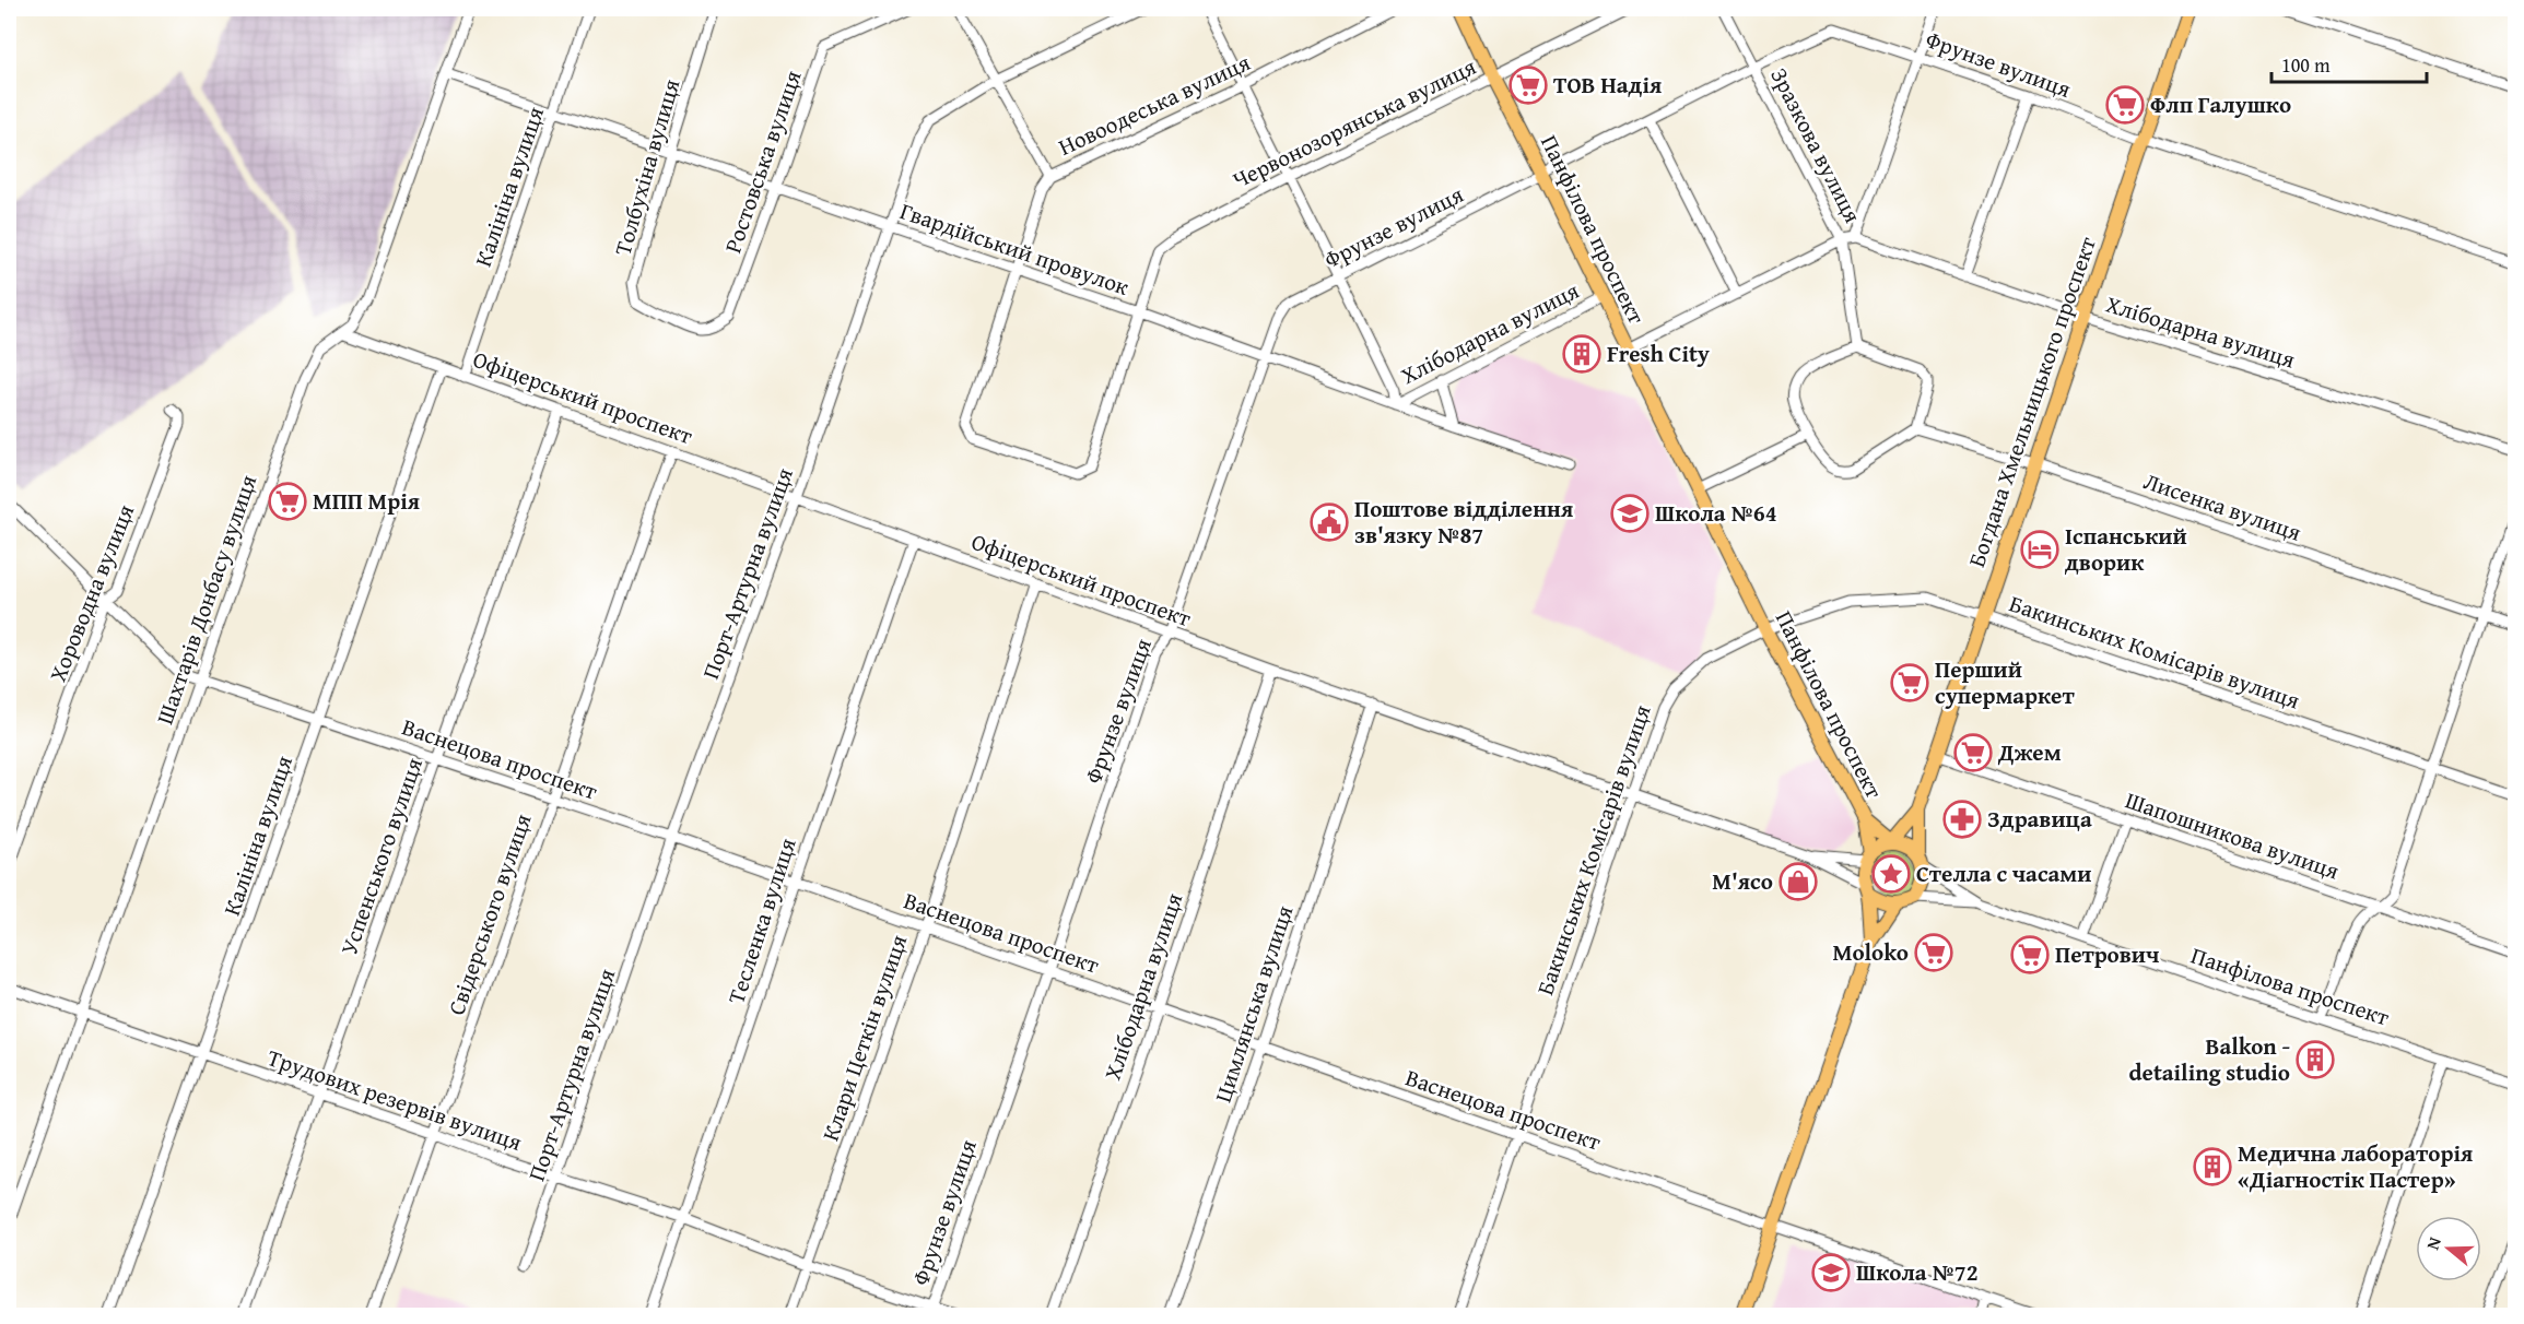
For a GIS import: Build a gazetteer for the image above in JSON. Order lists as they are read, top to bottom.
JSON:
{
  "streets": {
    "main road": ["Панфілова проспект", "Богдана Хмельницького проспект"],
    "street": [
      "Фрунзе вулиця",
      "Новоодеська вулиця",
      "Червонозорянська вулиця",
      "Зразкова вулиця",
      "Ростовська вулиця",
      "Толбухіна вулиця",
      "Калініна вулиця",
      "Гвардійський провулок",
      "Хлібодарна вулиця",
      "Офіцерський проспект",
      "Лисенка вулиця",
      "Порт-Артурна вулиця",
      "Хороводна вулиця",
      "Шахтарів Донбасу вулиця",
      "Бакинських Комісарів вулиця",
      "Васнецова проспект",
      "Шапошникова вулиця",
      "Успенського вулиця",
      "Свідерського вулиця",
      "Тесленка вулиця",
      "Цимлянська вулиця",
      "Клари Цеткін вулиця",
      "Трудових резервів вулиця"
    ]
  },
  "crossings": [
    ["Фрунзе вулиця", "Зразкова вулиця"],
    ["Фрунзе вулиця", "Панфілова проспект"],
    ["Фрунзе вулиця", "Гвардійський провулок"],
    ["Фрунзе вулиця", "Офіцерський проспект"],
    ["Фрунзе вулиця", "Богдана Хмельницького проспект"],
    ["Фрунзе вулиця", "Васнецова проспект"],
    ["Фрунзе вулиця", "Трудових резервів вулиця"],
    ["Новоодеська вулиця", "Червонозорянська вулиця"],
    ["Новоодеська вулиця", "Гвардійський провулок"],
    ["Червонозорянська вулиця", "Панфілова проспект"],
    ["Червонозорянська вулиця", "Гвардійський провулок"],
    ["Зразкова вулиця", "Хлібодарна вулиця"],
    ["Зразкова вулиця", "Лисенка вулиця"],
    ["Ростовська вулиця", "Толбухіна вулиця"],
    ["Ростовська вулиця", "Гвардійський провулок"],
    ["Толбухіна вулиця", "Гвардійський провулок"],
    ["Калініна вулиця", "Гвардійський провулок"],
    ["Калініна вулиця", "Офіцерський проспект"],
    ["Калініна вулиця", "Васнецова проспект"],
    ["Калініна вулиця", "Трудових резервів вулиця"],
    ["Панфілова проспект", "Хлібодарна вулиця"],
    ["Панфілова проспект", "Бакинських Комісарів вулиця"],
    ["Гвардійський провулок", "Хлібодарна вулиця"],
    ["Гвардійський провулок", "Порт-Артурна вулиця"],
    ["Гвардійський провулок", "Шахтарів Донбасу вулиця"],
    ["Хлібодарна вулиця", "Офіцерський проспект"],
    ["Хлібодарна вулиця", "Богдана Хмельницького проспект"],
    ["Хлібодарна вулиця", "Васнецова проспект"],
    ["Офіцерський проспект", "Порт-Артурна вулиця"],
    ["Офіцерський проспект", "Шахтарів Донбасу вулиця"],
    ["Офіцерський проспект", "Бакинських Комісарів вулиця"],
    ["Офіцерський проспект", "Успенського вулиця"],
    ["Офіцерський проспект", "Свідерського вулиця"],
    ["Офіцерський проспект", "Тесленка вулиця"],
    ["Офіцерський проспект", "Цимлянська вулиця"],
    ["Офіцерський проспект", "Клари Цеткін вулиця"],
    ["Богдана Хмельницького проспект", "Лисенка вулиця"],
    ["Богдана Хмельницького проспект", "Бакинських Комісарів вулиця"],
    ["Богдана Хмельницького проспект", "Шапошникова вулиця"],
    ["Порт-Артурна вулиця", "Васнецова проспект"],
    ["Порт-Артурна вулиця", "Трудових резервів вулиця"],
    ["Хороводна вулиця", "Васнецова проспект"],
    ["Шахтарів Донбасу вулиця", "Васнецова проспект"],
    ["Шахтарів Донбасу вулиця", "Трудових резервів вулиця"],
    ["Бакинських Комісарів вулиця", "Васнецова проспект"],
    ["Васнецова проспект", "Успенського вулиця"],
    ["Васнецова проспект", "Свідерського вулиця"],
    ["Васнецова проспект", "Тесленка вулиця"],
    ["Васнецова проспект", "Цимлянська вулиця"],
    ["Васнецова проспект", "Клари Цеткін вулиця"],
    ["Успенського вулиця", "Трудових резервів вулиця"],
    ["Свідерського вулиця", "Трудових резервів вулиця"],
    ["Тесленка вулиця", "Трудових резервів вулиця"],
    ["Клари Цеткін вулиця", "Трудових резервів вулиця"]
  ],
  "places": {
    "supermarket": [
      "ТОВ Надія",
      "Флп Галушко",
      "МПП Мрія",
      "Перший супермаркет",
      "Джем",
      "Moloko",
      "Петрович"
    ],
    "building": ["Fresh City", "Balkon - detailing studio", "Медична лабораторія «Діагностік Пастер»"],
    "school or university": ["Школа №64", "Школа №72"],
    "public building": ["Поштове відділення зв'язку №87"],
    "hotel": ["Іспанський дворик"],
    "pharmacy": ["Здравица"],
    "place": ["Стелла с часами"],
    "shop": ["М'ясо"]
  },
  "scale_bar": "100 m",
  "north": "left"
}
